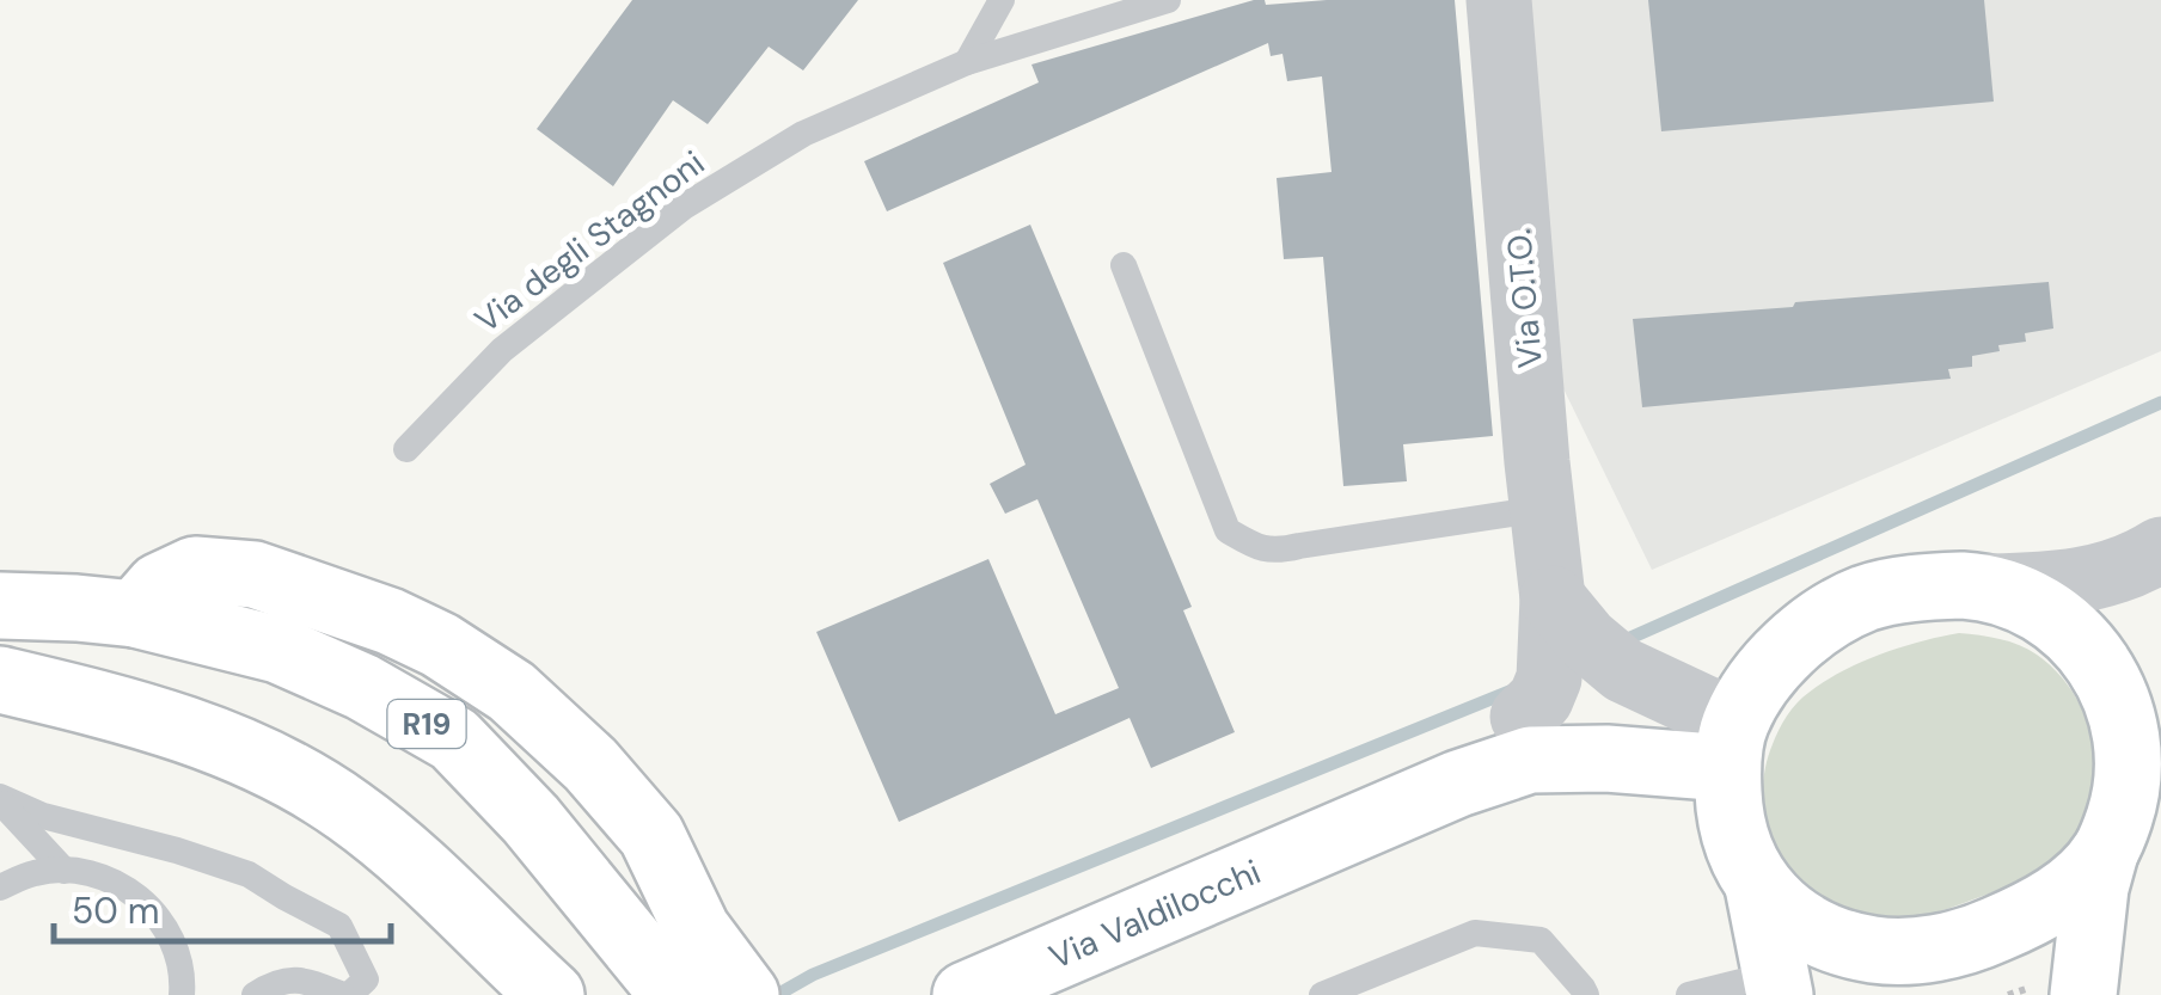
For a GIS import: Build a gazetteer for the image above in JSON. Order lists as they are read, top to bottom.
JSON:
{
  "streets": {
    "main road": ["R19", "Via Valdilocchi"],
    "street": ["Via O.T.O."],
    "lane": ["Via degli Stagnoni"]
  },
  "crossings": [
    ["Via O.T.O.", "Via Valdilocchi"]
  ],
  "scale_bar": "50 m"
}
